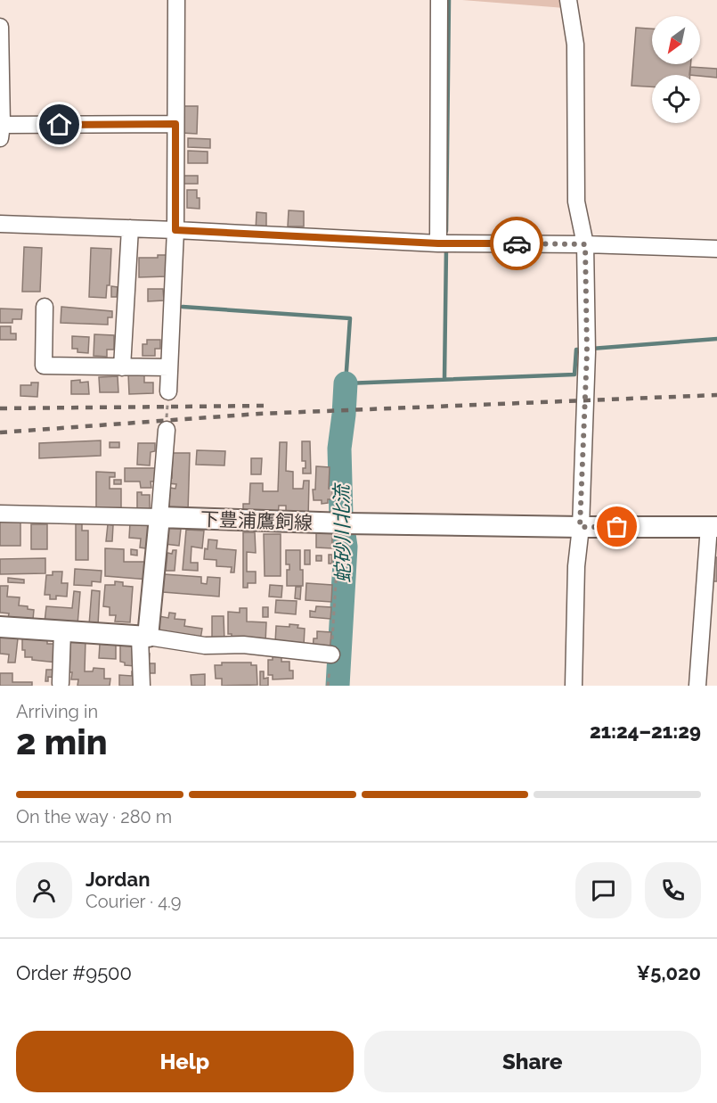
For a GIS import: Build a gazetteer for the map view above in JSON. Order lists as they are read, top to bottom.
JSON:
{
  "streets": {
    "main road": ["下豊浦鷹飼線"]
  },
  "water": ["蛇砂川北流"],
  "north": "bottom left",
  "page": {
    "heading": ["2 min", "Arriving in", "21:24–21:29"],
    "panel": [
      "Jordan",
      "Courier · 4.9",
      "Order #9500",
      "¥5,020"
    ],
    "bar": "On the way · 280 m",
    "buttons": ["Help", "Share"]
  }
}
